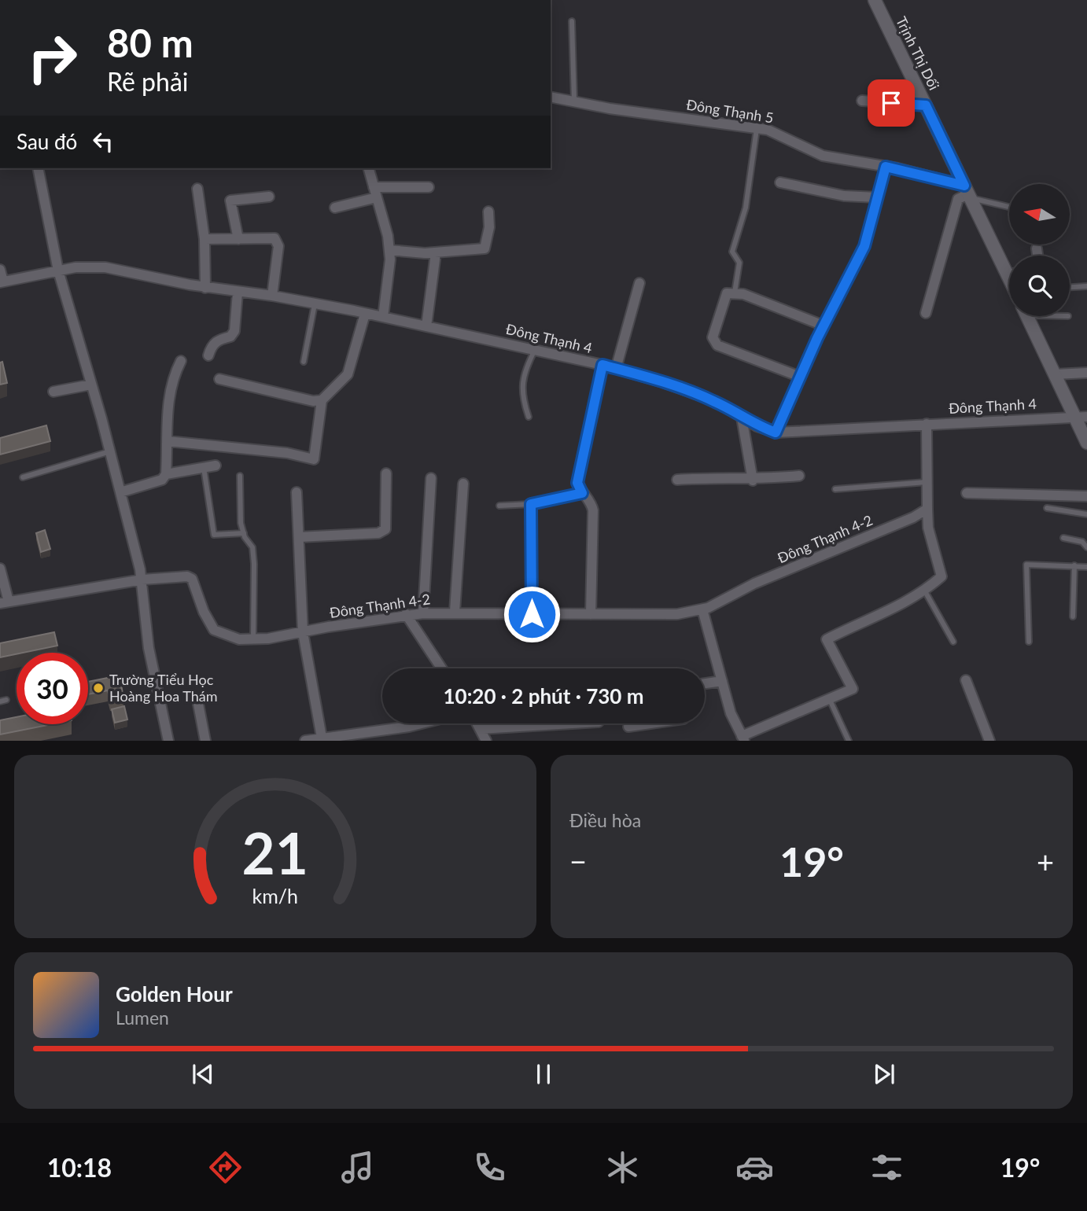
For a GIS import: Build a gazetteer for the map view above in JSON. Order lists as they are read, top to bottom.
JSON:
{
  "streets": {
    "main road": ["Trịnh Thị Dối"],
    "street": ["Đông Thạnh 5", "Đông Thạnh 4", "Đông Thạnh 4-2"]
  },
  "crossings": [
    ["Trịnh Thị Dối", "Đông Thạnh 5"]
  ],
  "places": ["Trường Tiểu Học Hoàng Hoa Thám"],
  "north": "left",
  "page": {
    "turn": ["80 m", "Rẽ phải"],
    "then": "Sau đó",
    "limit": "30",
    "trip": "10:20 · 2 phút · 730 m",
    "tile": "Điều hòa",
    "heat": ["−", "19°", "+"],
    "song": ["Golden Hour", "Lumen"],
    "tabs": ["10:18", "19°"],
    "gauge": ["21", "km/h"]
  }
}
